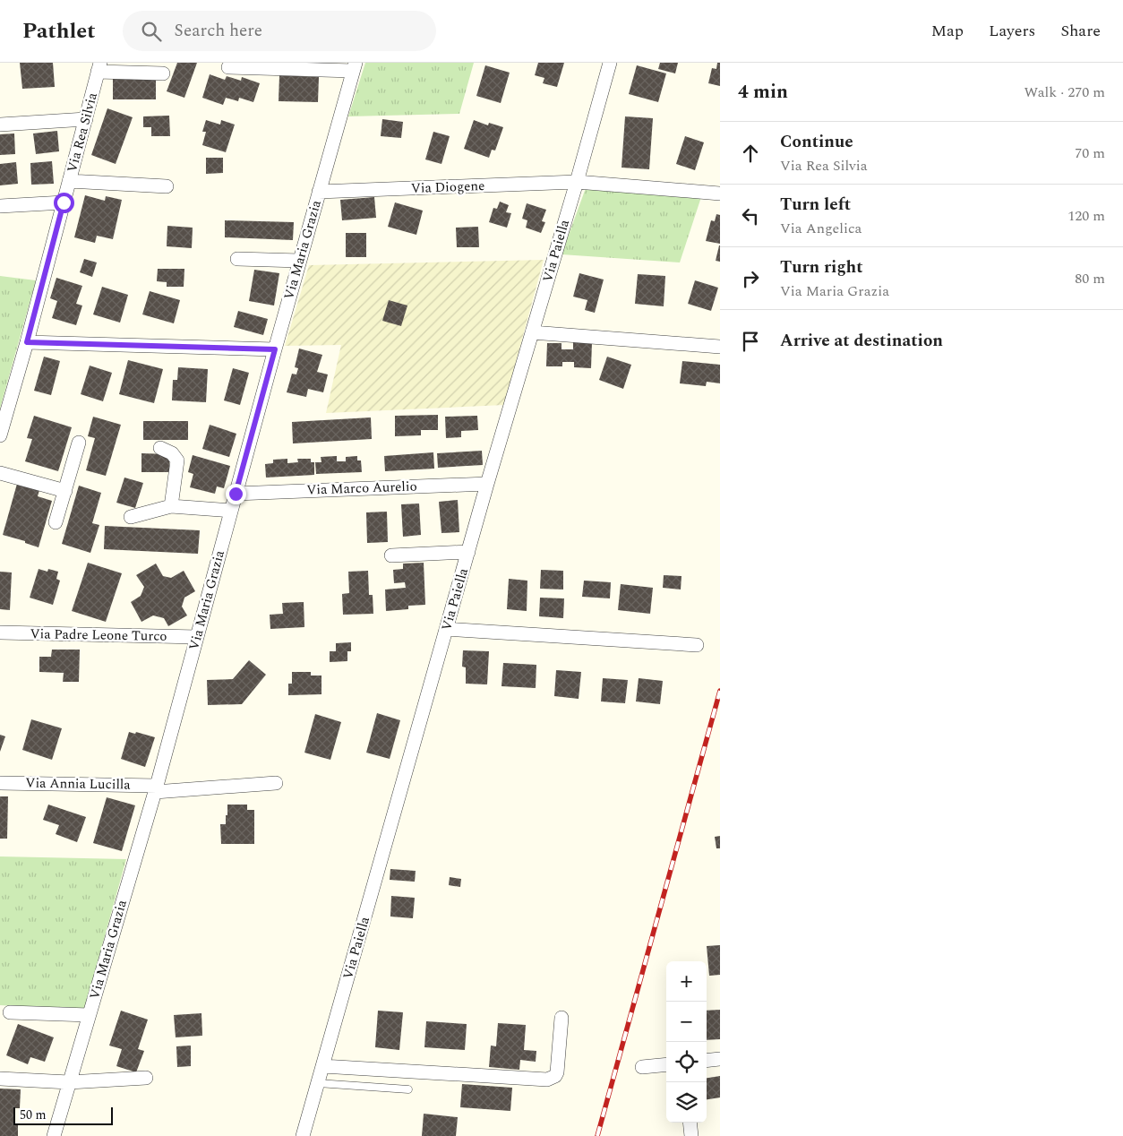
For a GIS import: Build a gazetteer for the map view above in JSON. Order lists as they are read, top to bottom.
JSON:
{
  "streets": {
    "street": [
      "Via Rea Silvia",
      "Via Diogene",
      "Via Maria Grazia",
      "Via Paiella",
      "Via Marco Aurelio",
      "Via Padre Leone Turco",
      "Via Annia Lucilla"
    ]
  },
  "crossings": [
    ["Via Diogene", "Via Maria Grazia"],
    ["Via Diogene", "Via Paiella"],
    ["Via Maria Grazia", "Via Marco Aurelio"],
    ["Via Maria Grazia", "Via Padre Leone Turco"],
    ["Via Maria Grazia", "Via Annia Lucilla"],
    ["Via Paiella", "Via Marco Aurelio"]
  ],
  "scale_bar": "50 m",
  "page": {
    "header": "Pathlet",
    "search": "Search here",
    "nav": ["Map", "Layers", "Share"],
    "heading": ["4 min", "Walk · 270 m"],
    "list": [
      ["Continue", "Via Rea Silvia", "70 m"],
      ["Turn left", "Via Angelica", "120 m"],
      ["Turn right", "Via Maria Grazia", "80 m"],
      "Arrive at destination"
    ],
    "map_buttons": ["+", "−"],
    "scale": "50 m"
  }
}
